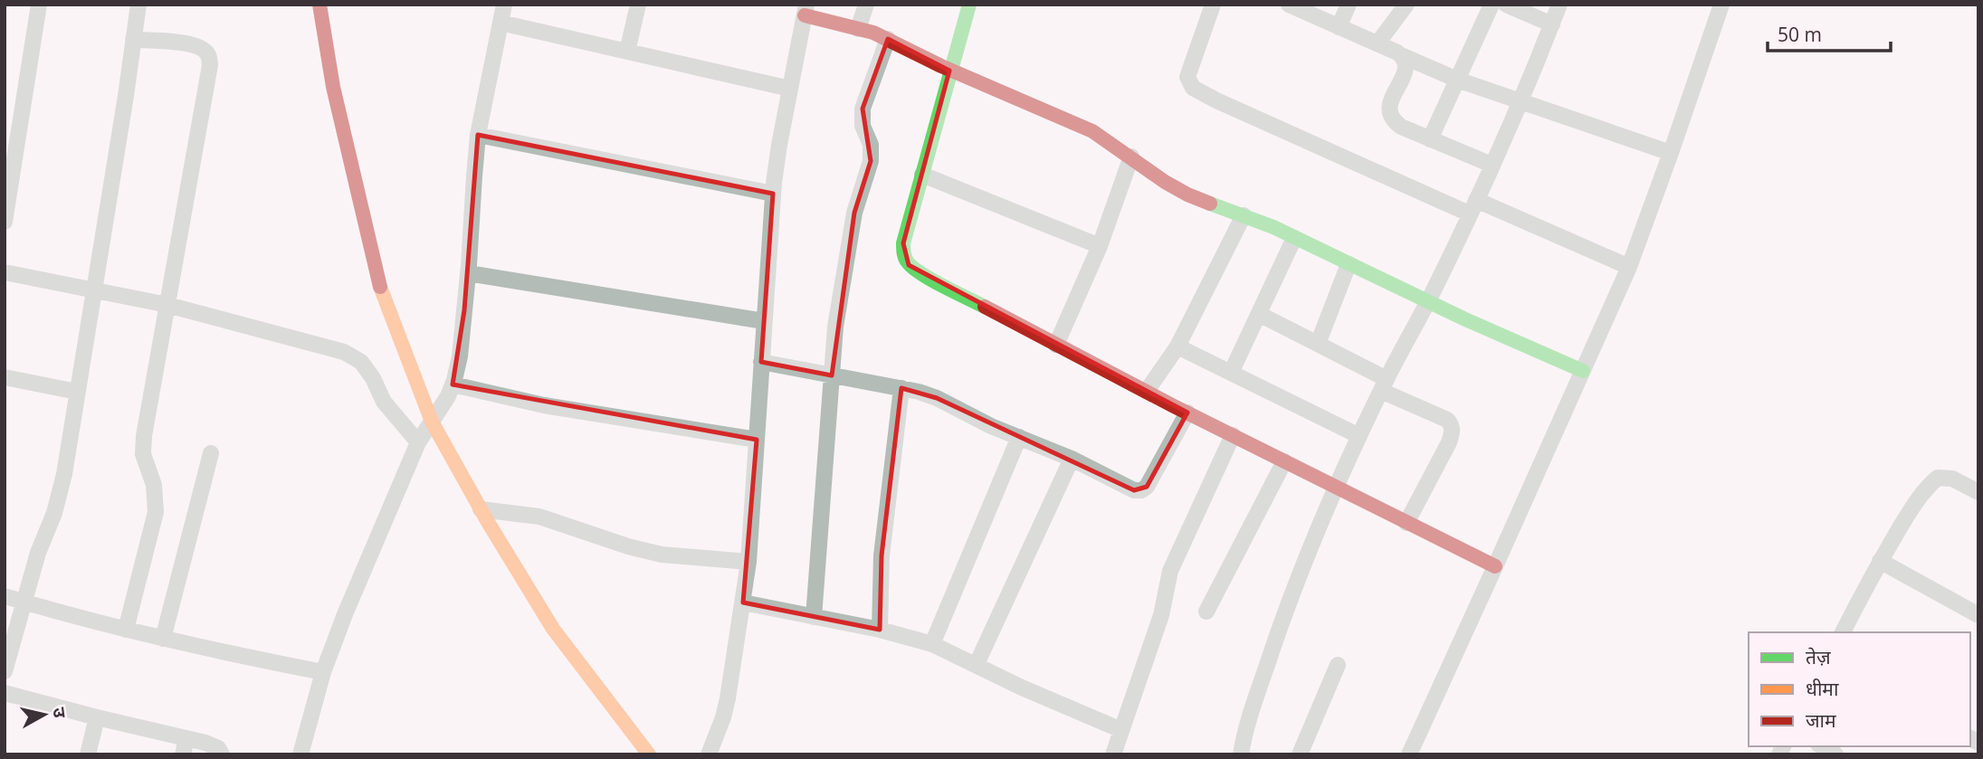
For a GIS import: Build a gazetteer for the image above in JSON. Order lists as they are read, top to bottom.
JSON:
{
  "legend": ["तेज़", "धीमा", "जाम"],
  "scale_bar": "50 m",
  "north": "right"
}
